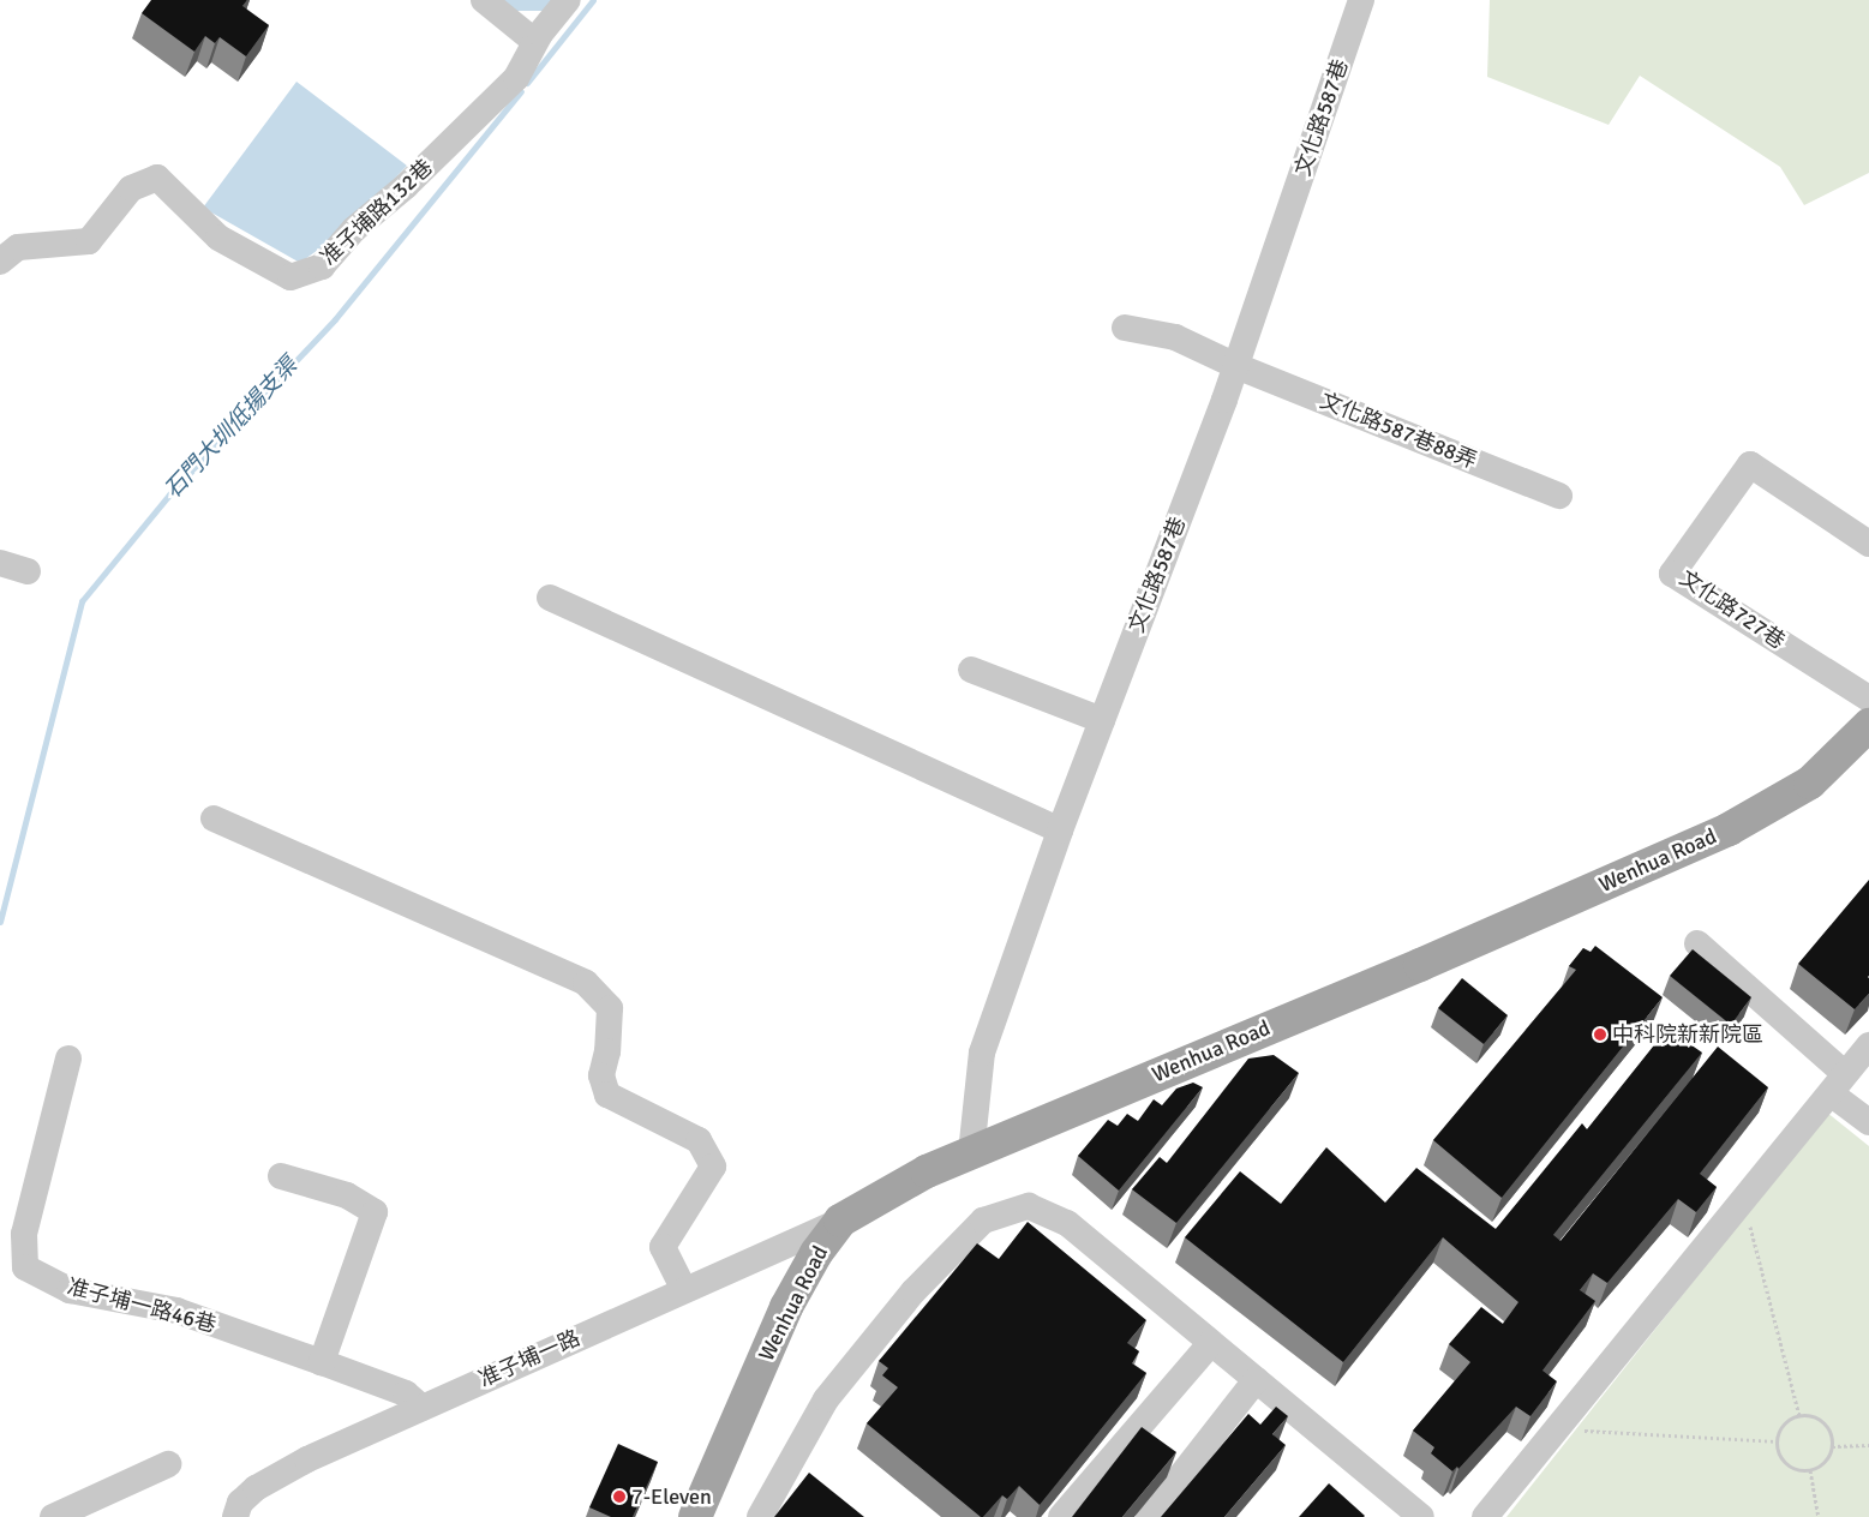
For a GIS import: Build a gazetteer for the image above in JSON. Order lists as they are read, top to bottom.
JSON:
{
  "streets": {
    "main road": ["Wenhua Road"],
    "lane": [
      "文化路587巷",
      "准子埔路132巷",
      "文化路587巷88弄",
      "文化路727巷",
      "准子埔一路46巷",
      "准子埔一路"
    ]
  },
  "crossings": [
    ["文化路587巷", "文化路587巷88弄"],
    ["文化路587巷", "Wenhua Road"],
    ["Wenhua Road", "准子埔一路"],
    ["准子埔一路46巷", "准子埔一路"]
  ],
  "water": ["石門大圳低揚支渠"],
  "places": ["中科院新新院區", "7-Eleven"]
}
